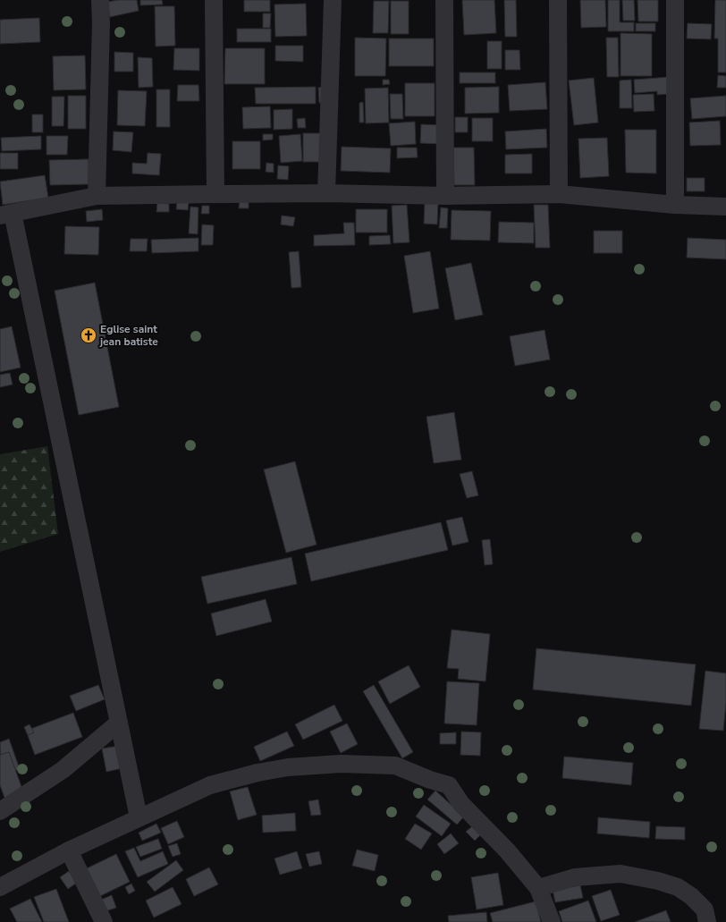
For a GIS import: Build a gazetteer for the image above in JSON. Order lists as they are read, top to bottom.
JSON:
{
  "places": {
    "church": ["Eglise saint jean batiste"]
  }
}
